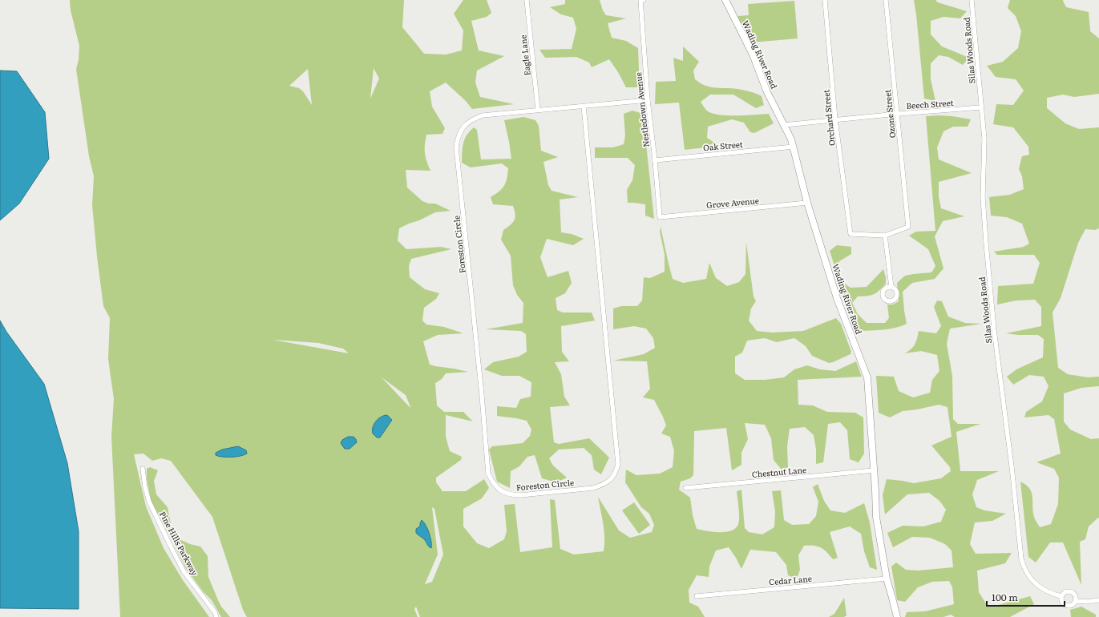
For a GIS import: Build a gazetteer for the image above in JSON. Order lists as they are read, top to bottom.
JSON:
{
  "streets": {
    "main road": ["Wading River Road"],
    "street": [
      "Silas Woods Road",
      "Eagle Lane",
      "Beech Street",
      "Nestledown Avenue",
      "Ozone Street",
      "Orchard Street",
      "Oak Street",
      "Grove Avenue",
      "Foreston Circle",
      "Chestnut Lane",
      "Pine Hills Parkway",
      "Cedar Lane"
    ]
  },
  "crossings": [
    ["Silas Woods Road", "Beech Street"],
    ["Wading River Road", "Beech Street"],
    ["Wading River Road", "Oak Street"],
    ["Wading River Road", "Grove Avenue"],
    ["Wading River Road", "Chestnut Lane"],
    ["Wading River Road", "Cedar Lane"],
    ["Eagle Lane", "Foreston Circle"],
    ["Beech Street", "Ozone Street"],
    ["Beech Street", "Orchard Street"],
    ["Nestledown Avenue", "Oak Street"],
    ["Nestledown Avenue", "Grove Avenue"],
    ["Nestledown Avenue", "Foreston Circle"],
    ["Ozone Street", "Orchard Street"]
  ],
  "scale_bar": "100 m"
}
